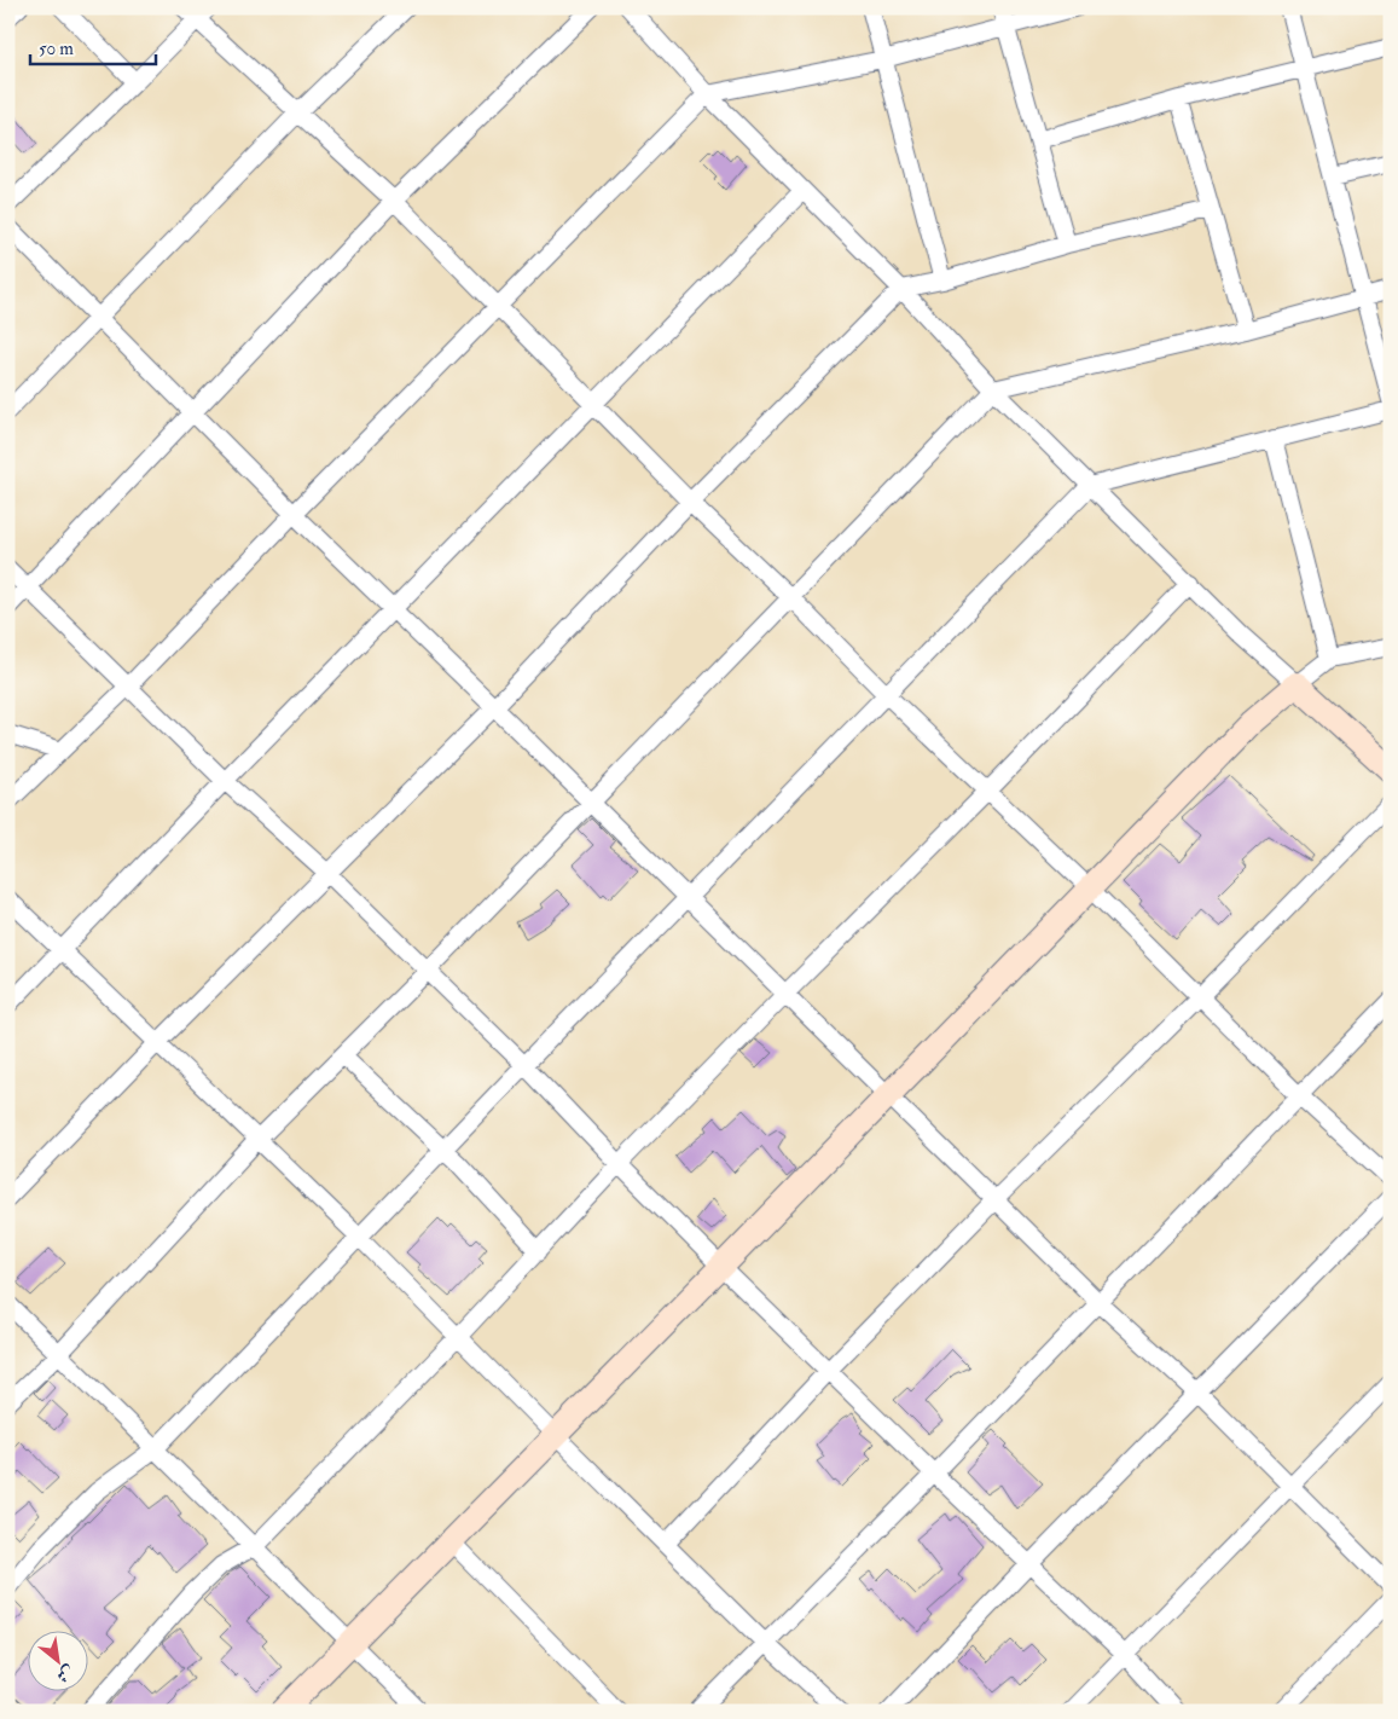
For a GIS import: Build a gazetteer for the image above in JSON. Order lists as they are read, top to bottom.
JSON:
{
  "scale_bar": "50 m",
  "north": "bottom right"
}
